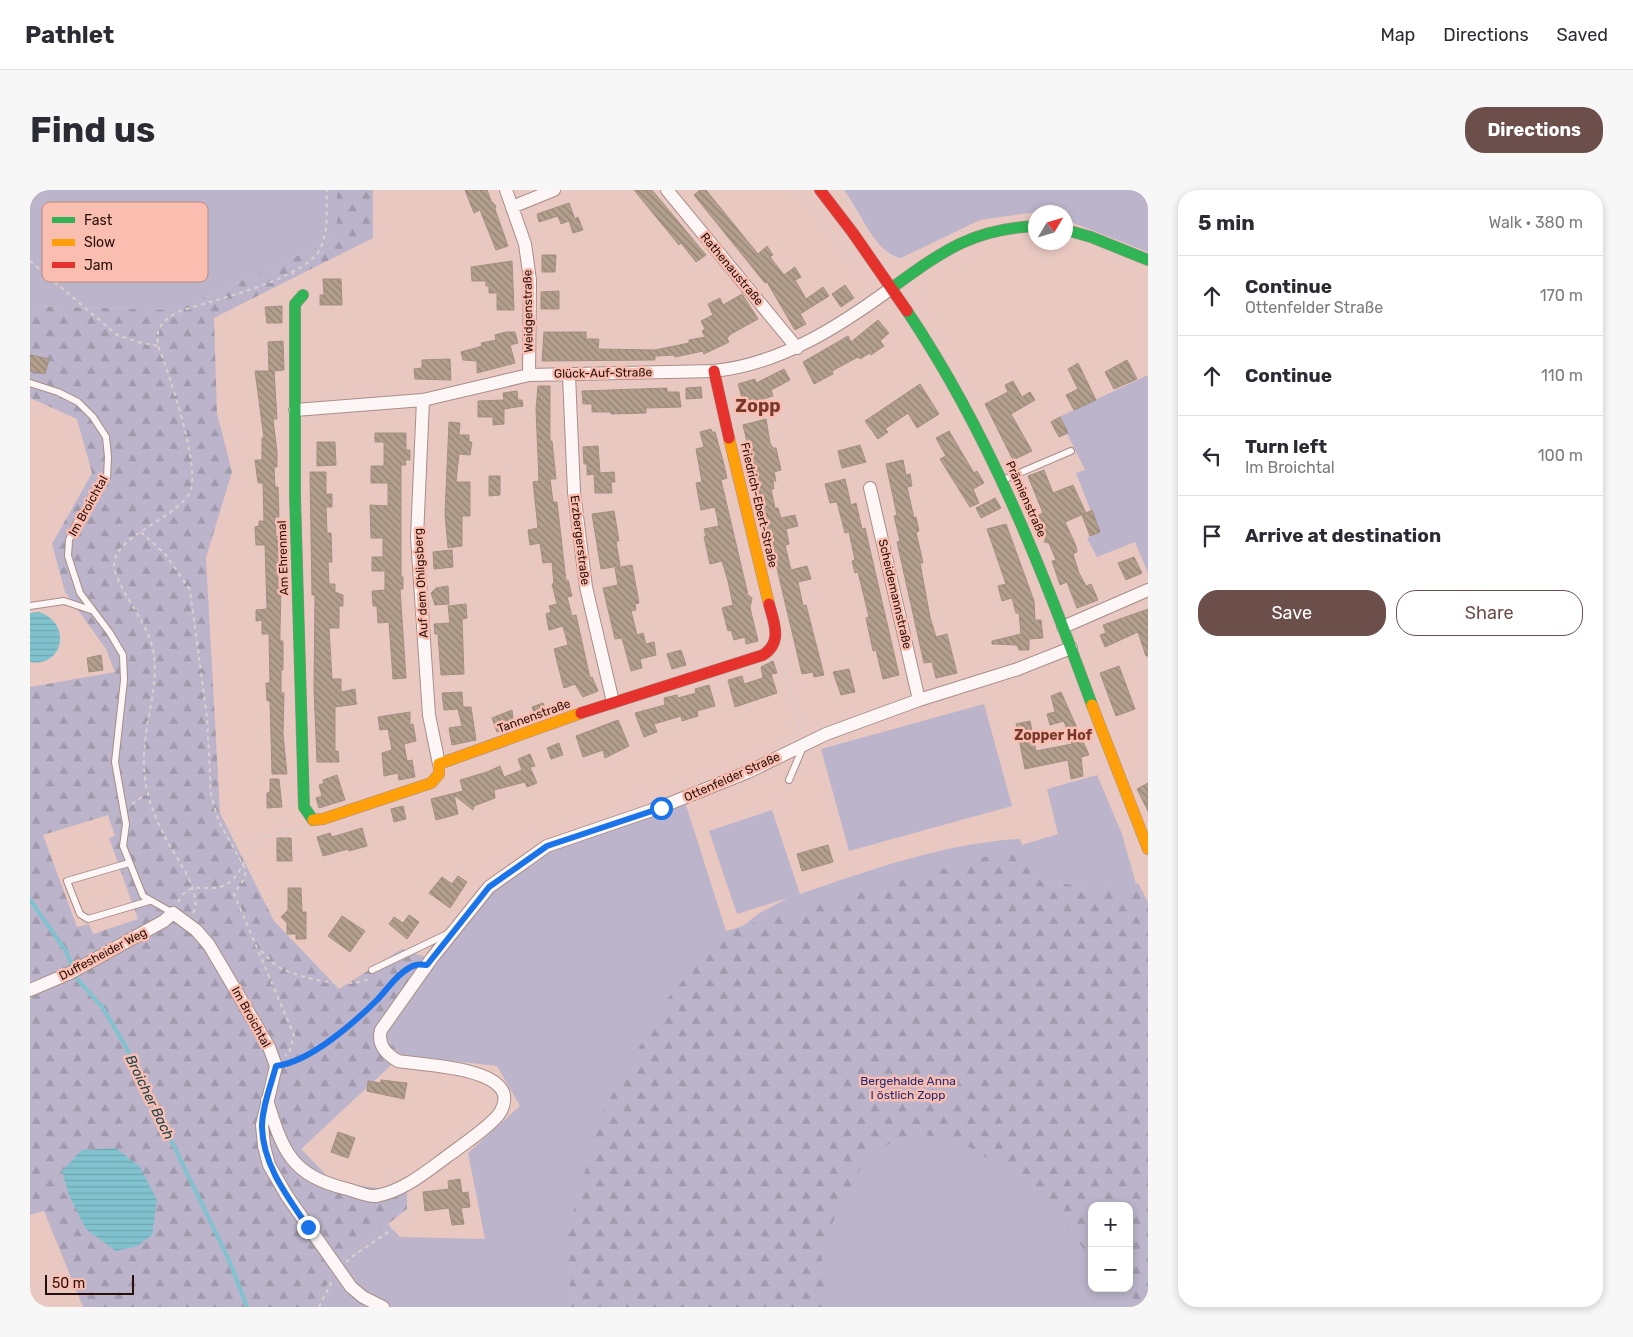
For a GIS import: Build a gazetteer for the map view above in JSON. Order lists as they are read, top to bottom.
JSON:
{
  "streets": {
    "street": [
      "Rathenaustraße",
      "Weidgenstraße",
      "Glück-Auf-Straße",
      "Prämienstraße",
      "Friedrich-Ebert-Straße",
      "Im Broichtal",
      "Erzbergerstraße",
      "Am Ehrenmal",
      "Auf dem Ohligsberg",
      "Scheidemannstraße",
      "Tannenstraße",
      "Ottenfelder Straße",
      "Duffesheider Weg"
    ]
  },
  "crossings": [
    ["Rathenaustraße", "Glück-Auf-Straße"],
    ["Weidgenstraße", "Glück-Auf-Straße"],
    ["Glück-Auf-Straße", "Prämienstraße"],
    ["Glück-Auf-Straße", "Friedrich-Ebert-Straße"],
    ["Glück-Auf-Straße", "Erzbergerstraße"],
    ["Glück-Auf-Straße", "Am Ehrenmal"],
    ["Glück-Auf-Straße", "Auf dem Ohligsberg"],
    ["Prämienstraße", "Ottenfelder Straße"],
    ["Friedrich-Ebert-Straße", "Tannenstraße"],
    ["Im Broichtal", "Duffesheider Weg"],
    ["Erzbergerstraße", "Tannenstraße"],
    ["Auf dem Ohligsberg", "Tannenstraße"],
    ["Scheidemannstraße", "Ottenfelder Straße"]
  ],
  "districts": ["Zopp", "Zopper Hof"],
  "water": ["Broicher Bach"],
  "parks": ["Bergehalde Anna I östlich Zopp"],
  "legend": ["Fast", "Slow", "Jam"],
  "scale_bar": "50 m",
  "north": "top right",
  "page": {
    "header": "Pathlet",
    "nav": ["Map", "Directions", "Saved"],
    "buttons": [
      "Directions",
      ["Save", "Share"]
    ],
    "title": "Find us",
    "heading": ["5 min", "Walk · 380 m"],
    "list": [
      ["Continue", "Ottenfelder Straße", "170 m"],
      ["Continue", "110 m"],
      ["Turn left", "Im Broichtal", "100 m"],
      "Arrive at destination"
    ],
    "map_buttons": ["+", "−"],
    "scale": "50 m"
  }
}
